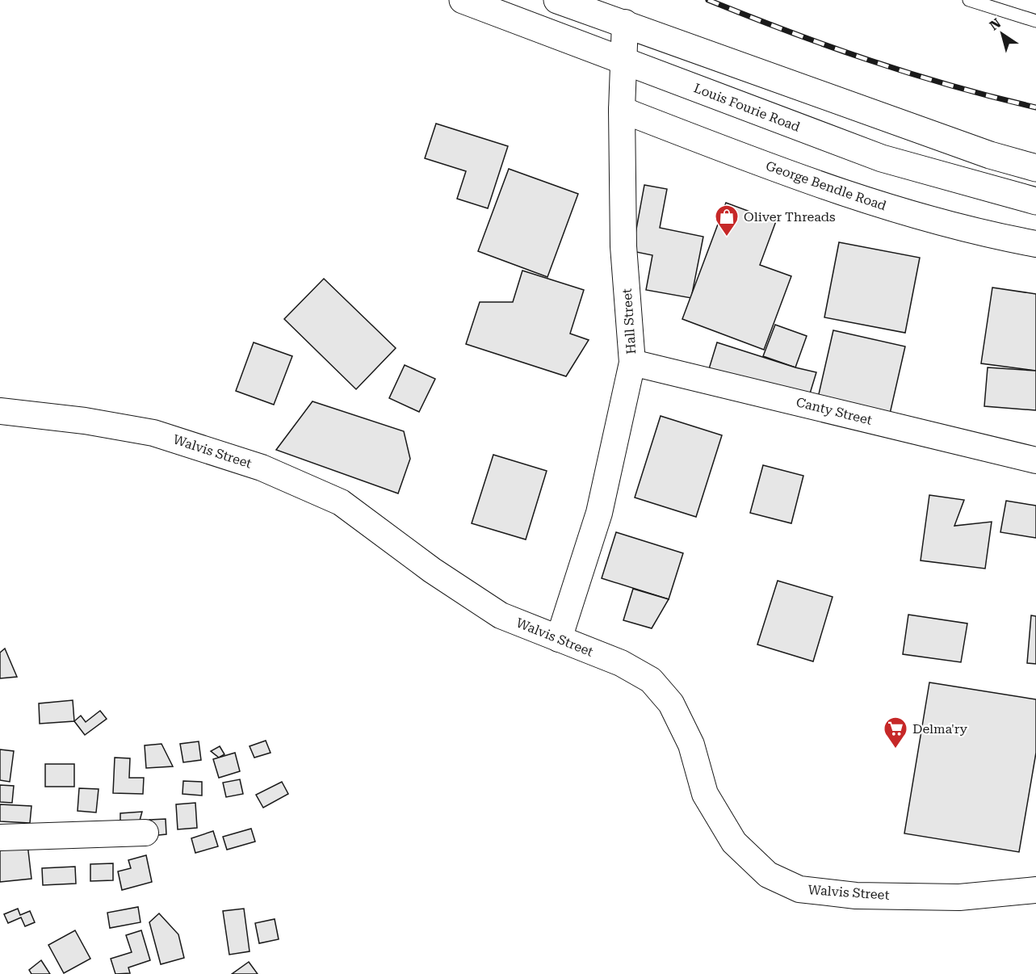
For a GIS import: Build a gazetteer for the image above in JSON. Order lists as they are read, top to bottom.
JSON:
{
  "streets": {
    "main road": ["Louis Fourie Road"],
    "street": [
      "George Bendle Road",
      "Hall Street",
      "Canty Street",
      "Walvis Street"
    ]
  },
  "crossings": [
    ["Louis Fourie Road", "Hall Street"],
    ["George Bendle Road", "Hall Street"],
    ["Hall Street", "Canty Street"],
    ["Hall Street", "Walvis Street"]
  ],
  "places": {
    "shop": ["Oliver Threads"],
    "supermarket": ["Delma'ry"]
  },
  "north": "top left"
}
